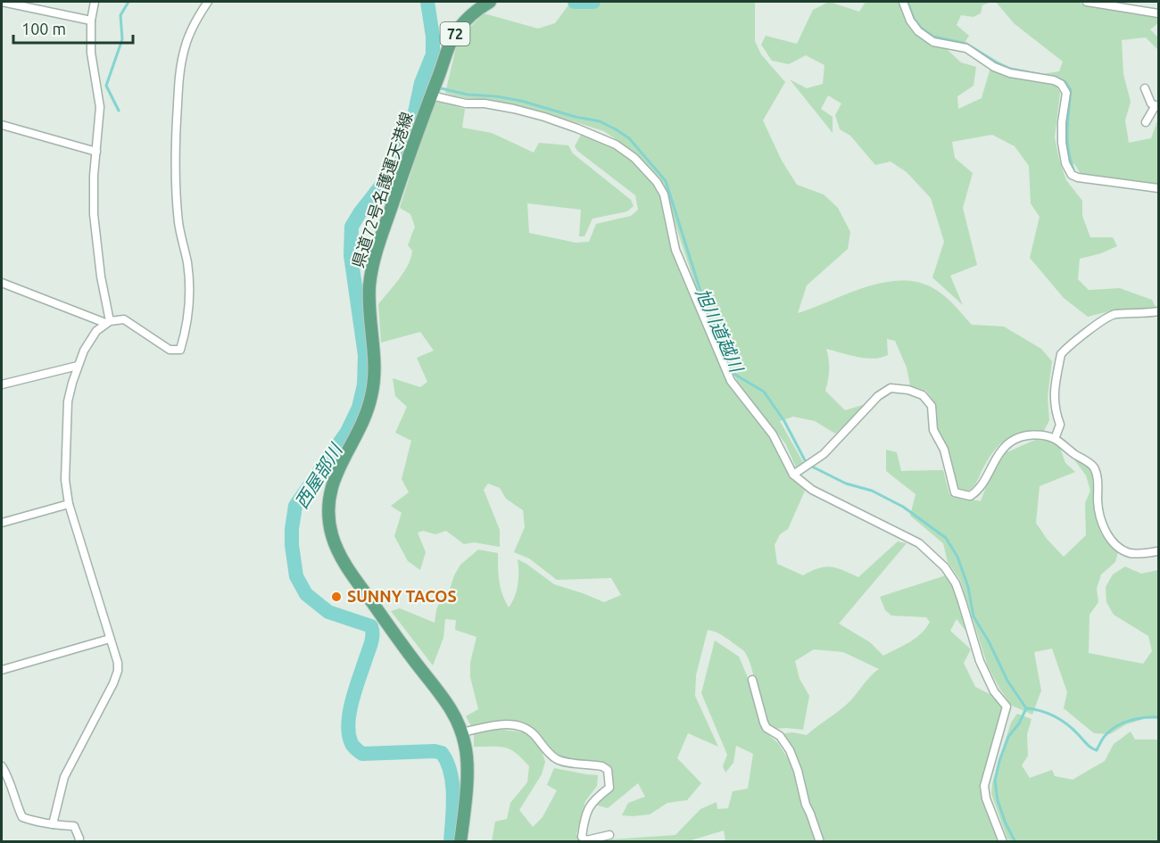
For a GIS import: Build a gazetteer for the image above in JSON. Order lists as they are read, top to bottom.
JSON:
{
  "streets": {
    "main road": ["72", "県道72号名護運天港線"]
  },
  "water": ["旭川道越川", "西屋部川"],
  "places": ["SUNNY TACOS"],
  "scale_bar": "100 m"
}
